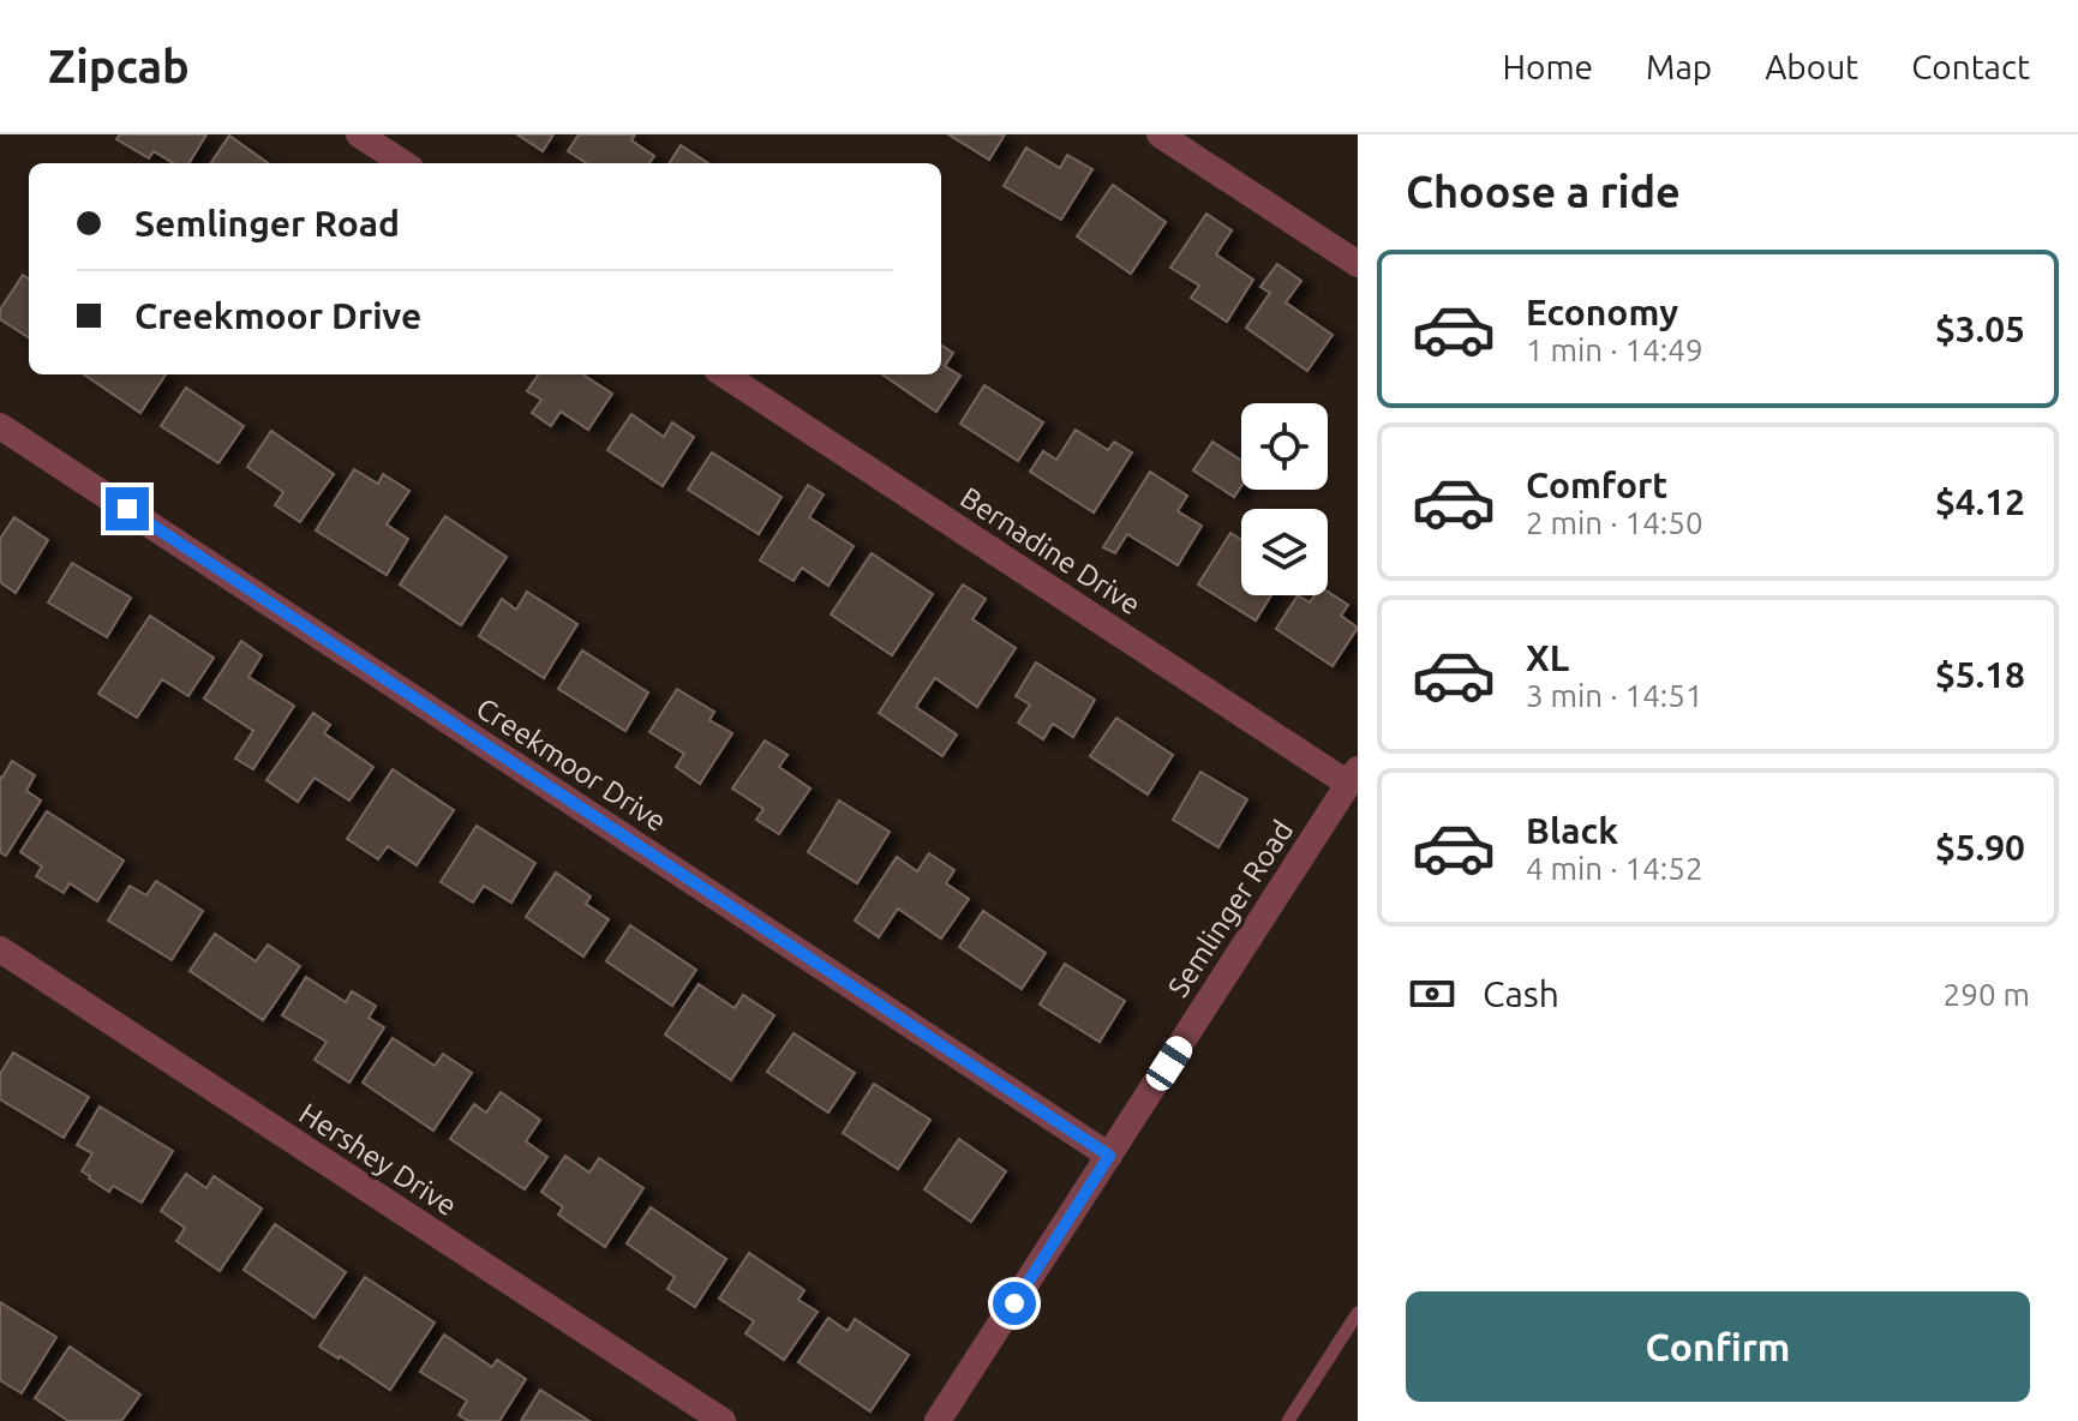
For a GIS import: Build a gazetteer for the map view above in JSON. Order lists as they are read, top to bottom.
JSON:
{
  "streets": {
    "street": [
      "Bernadine Drive",
      "Creekmoor Drive",
      "Semlinger Road",
      "Hershey Drive"
    ]
  },
  "crossings": [
    ["Bernadine Drive", "Semlinger Road"],
    ["Creekmoor Drive", "Semlinger Road"]
  ],
  "page": {
    "header": "Zipcab",
    "nav": [
      "Home",
      "Map",
      "About",
      "Contact"
    ],
    "heading": "Choose a ride",
    "banner": ["Semlinger Road", "Creekmoor Drive"],
    "list": [
      {
        "name": "Economy",
        "note": "1 min · 14:49",
        "value": "$3.05"
      },
      {
        "name": "Comfort",
        "note": "2 min · 14:50",
        "value": "$4.12"
      },
      {
        "name": "XL",
        "note": "3 min · 14:51",
        "value": "$5.18"
      },
      {
        "name": "Black",
        "note": "4 min · 14:52",
        "value": "$5.90"
      }
    ],
    "pay": ["Cash", "290 m"],
    "buttons": "Confirm"
  }
}
